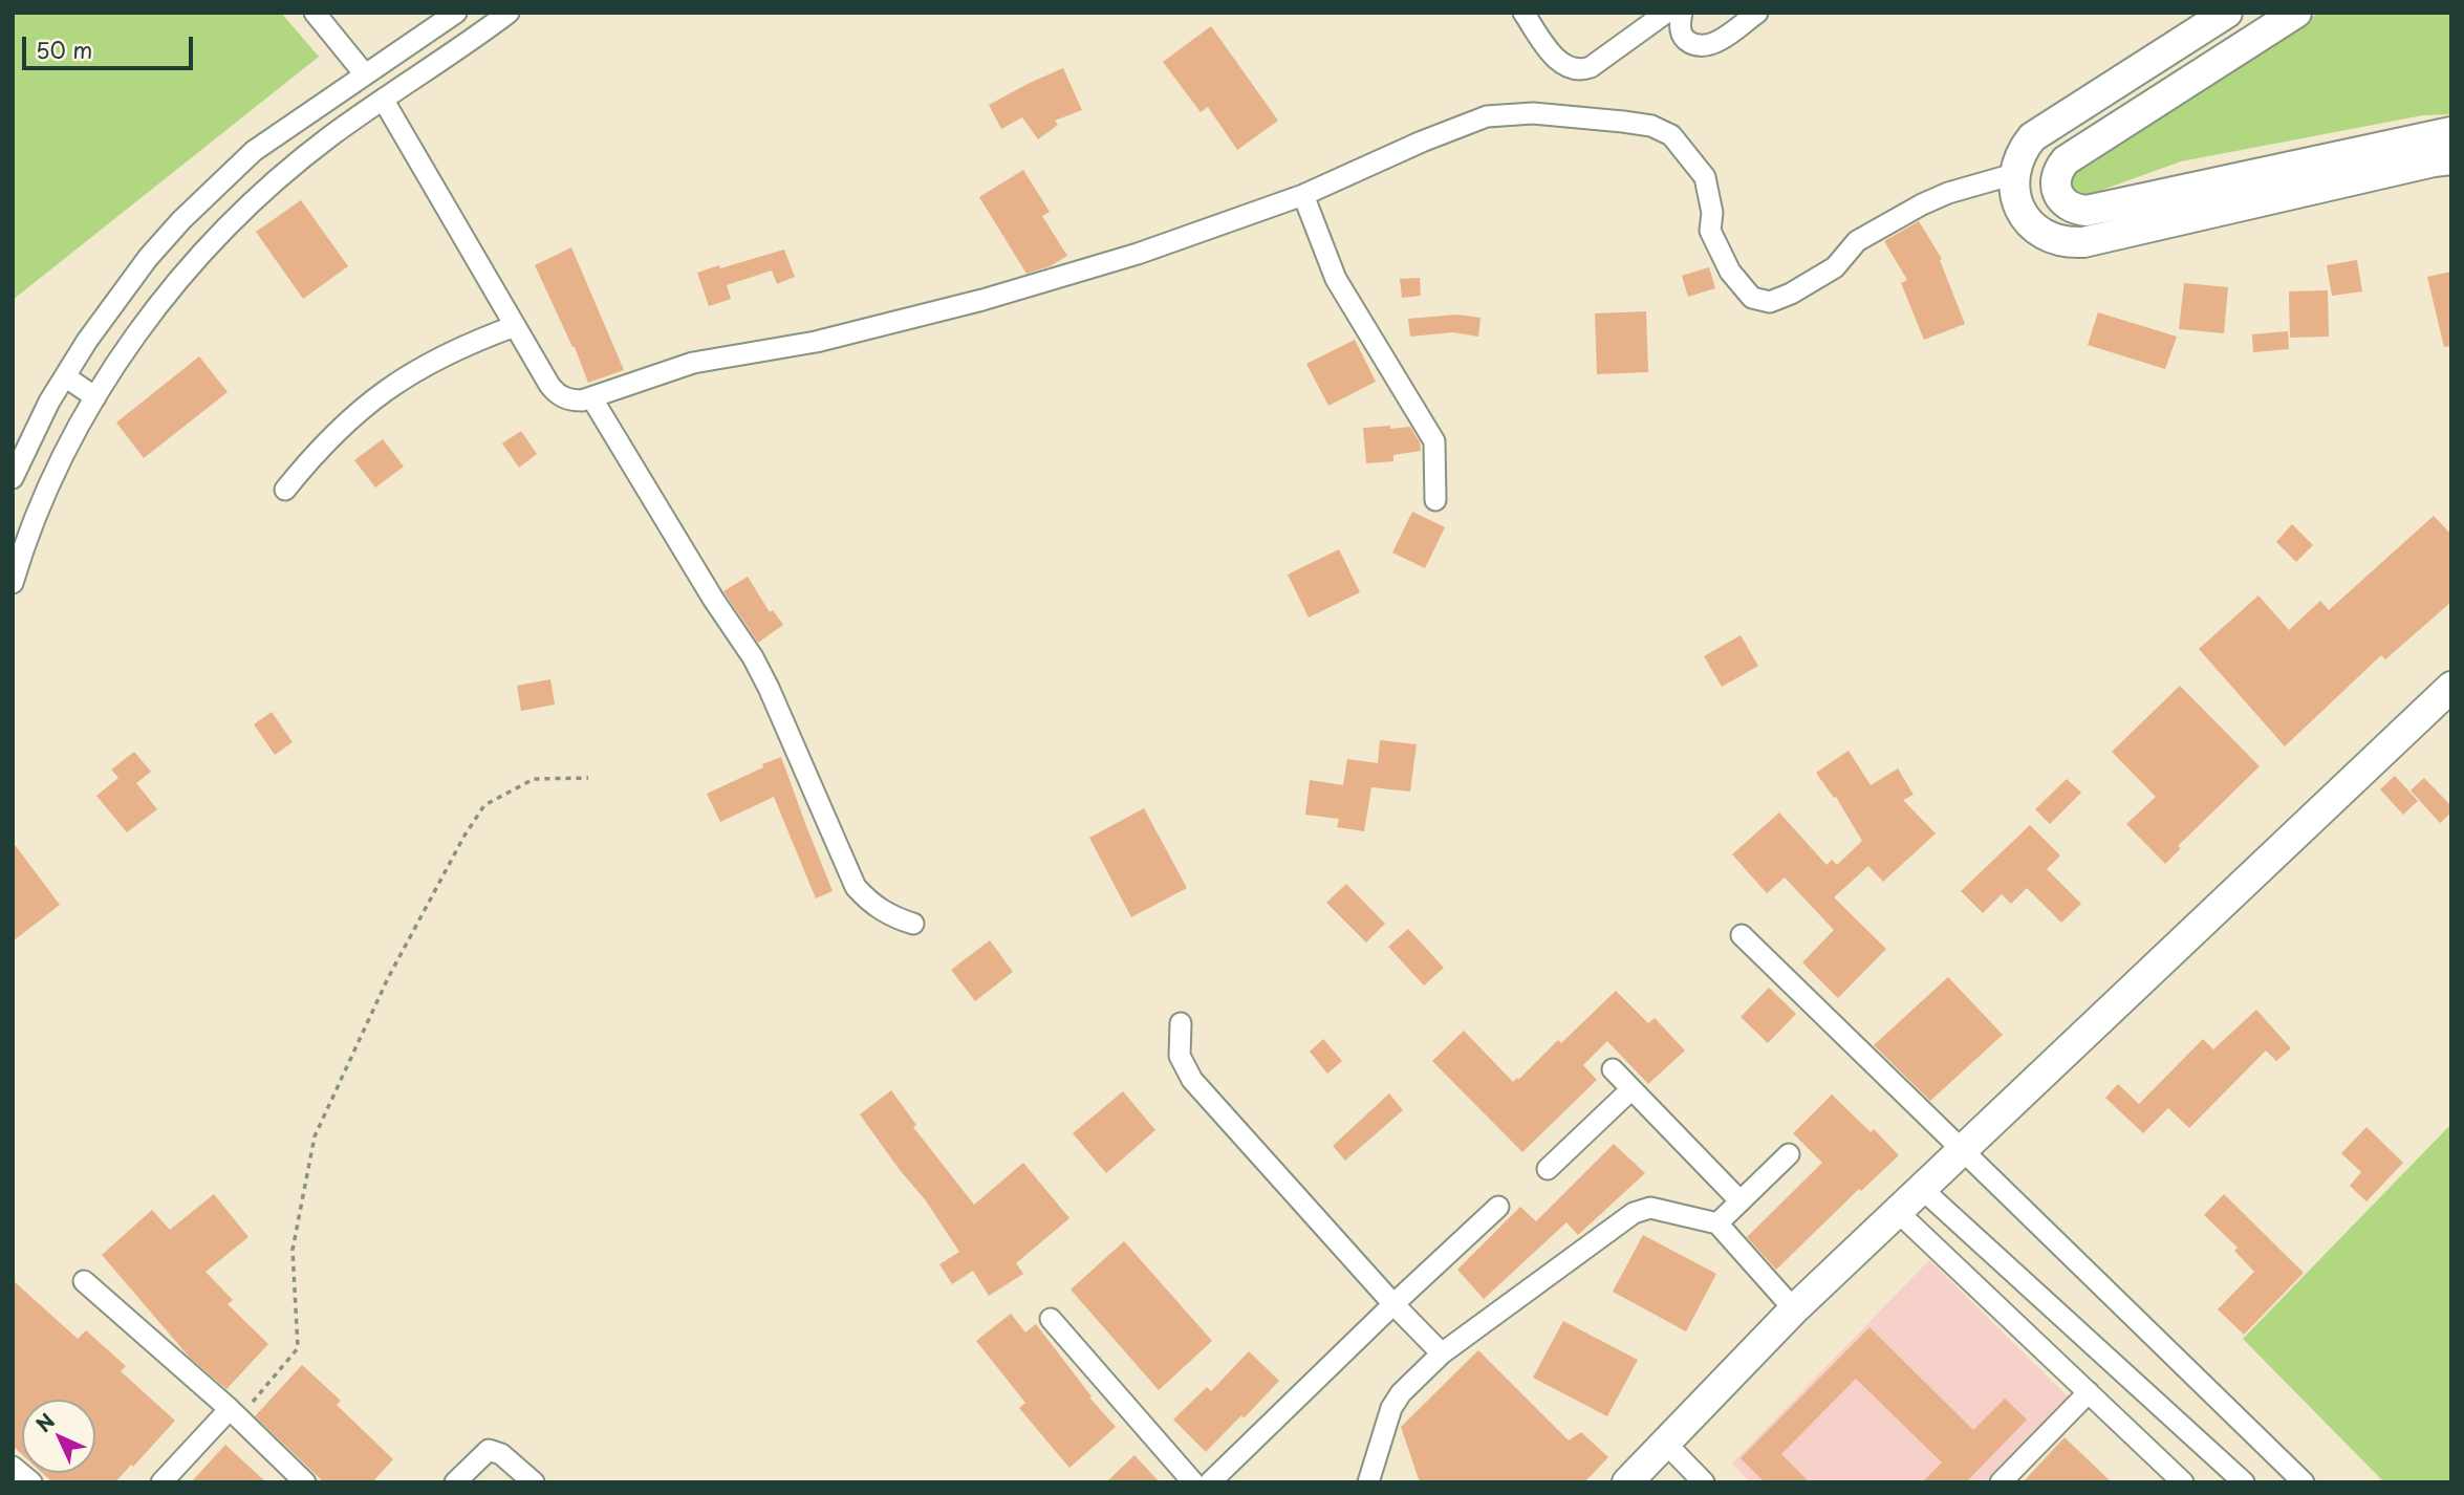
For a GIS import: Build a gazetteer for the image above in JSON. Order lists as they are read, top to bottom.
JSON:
{
  "scale_bar": "50 m",
  "north": "top left"
}
